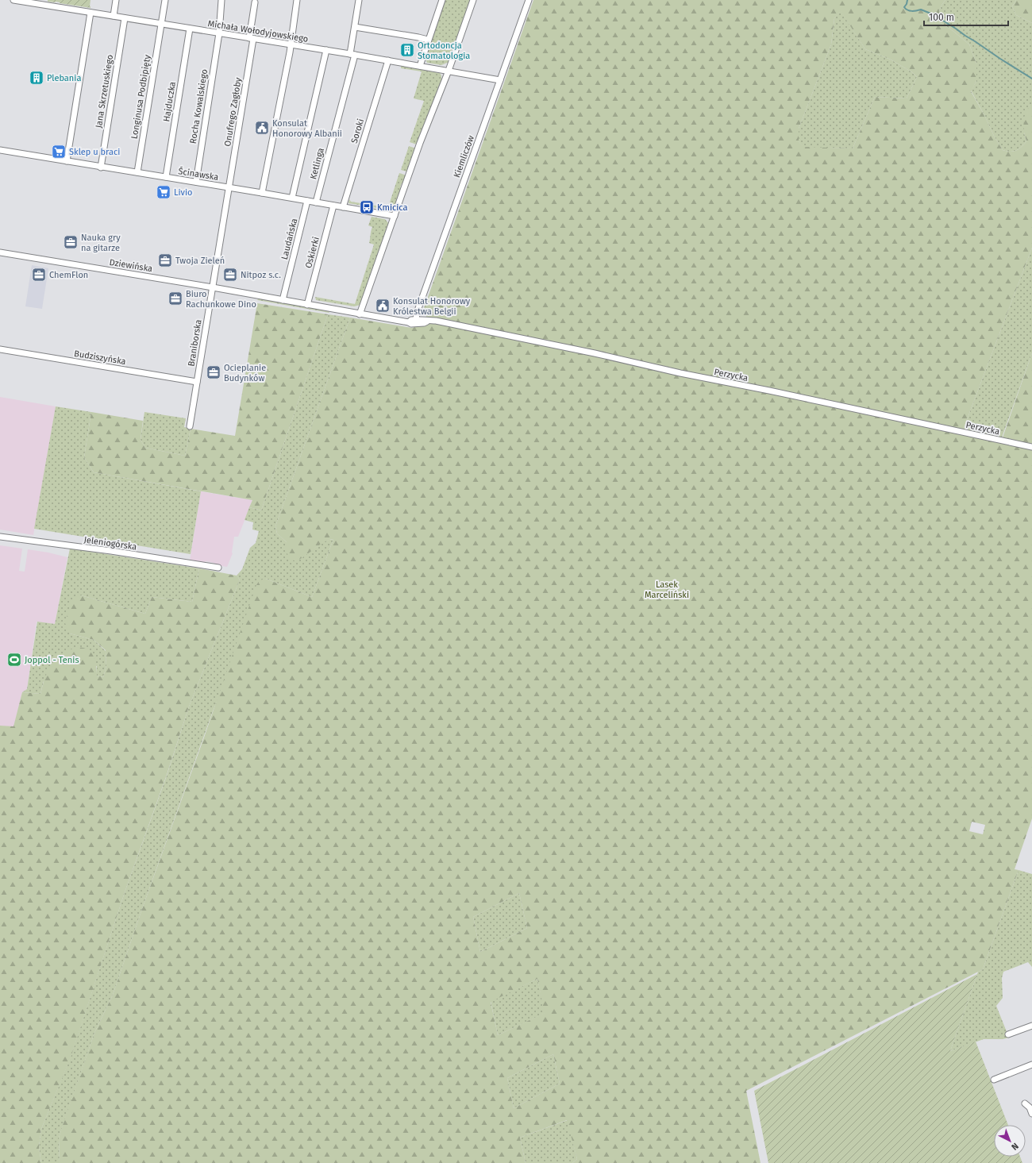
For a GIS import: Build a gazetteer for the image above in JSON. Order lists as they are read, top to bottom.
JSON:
{
  "streets": {
    "street": [
      "Michała Wołodyjowskiego",
      "Jana Skrzetuskiego",
      "Longinusa Podbipięty",
      "Hajduczka",
      "Rocha Kowalskiego",
      "Onufrego Zagłoby",
      "Soroki",
      "Kiemliczów",
      "Ketlinga",
      "Ścinawska",
      "Laudańska",
      "Oskierki",
      "Dziewińska",
      "Braniborska",
      "Budziszyńska",
      "Perzycka",
      "Jeleniogórska"
    ]
  },
  "crossings": [
    ["Michała Wołodyjowskiego", "Jana Skrzetuskiego"],
    ["Michała Wołodyjowskiego", "Longinusa Podbipięty"],
    ["Michała Wołodyjowskiego", "Hajduczka"],
    ["Michała Wołodyjowskiego", "Rocha Kowalskiego"],
    ["Michała Wołodyjowskiego", "Onufrego Zagłoby"],
    ["Michała Wołodyjowskiego", "Soroki"],
    ["Michała Wołodyjowskiego", "Kiemliczów"],
    ["Michała Wołodyjowskiego", "Ketlinga"],
    ["Jana Skrzetuskiego", "Ścinawska"],
    ["Longinusa Podbipięty", "Ścinawska"],
    ["Hajduczka", "Ścinawska"],
    ["Rocha Kowalskiego", "Ścinawska"],
    ["Onufrego Zagłoby", "Ścinawska"],
    ["Onufrego Zagłoby", "Braniborska"],
    ["Soroki", "Ścinawska"],
    ["Ketlinga", "Ścinawska"],
    ["Ścinawska", "Laudańska"],
    ["Ścinawska", "Oskierki"],
    ["Ścinawska", "Braniborska"],
    ["Laudańska", "Dziewińska"],
    ["Oskierki", "Dziewińska"],
    ["Dziewińska", "Braniborska"],
    ["Dziewińska", "Perzycka"],
    ["Braniborska", "Budziszyńska"]
  ],
  "parks": ["Lasek Marceliński"],
  "places": {
    "building": ["Ortodoncja Stomatologia", "Plebania"],
    "public building": ["Konsulat Honorowy Albanii", "Konsulat Honorowy Królestwa Belgii"],
    "supermarket": ["Sklep u braci", "Livio"],
    "bus stop": ["Kmicica"],
    "office": [
      "Nauka gry na gitarze",
      "Twoja Zieleń",
      "ChemFlon",
      "Nitpoz s.c.",
      "Biuro Rachunkowe Dino",
      "Ocieplanie Budynków"
    ],
    "sports": ["Joppol - Tenis"]
  },
  "scale_bar": "100 m",
  "north": "bottom right"
}
